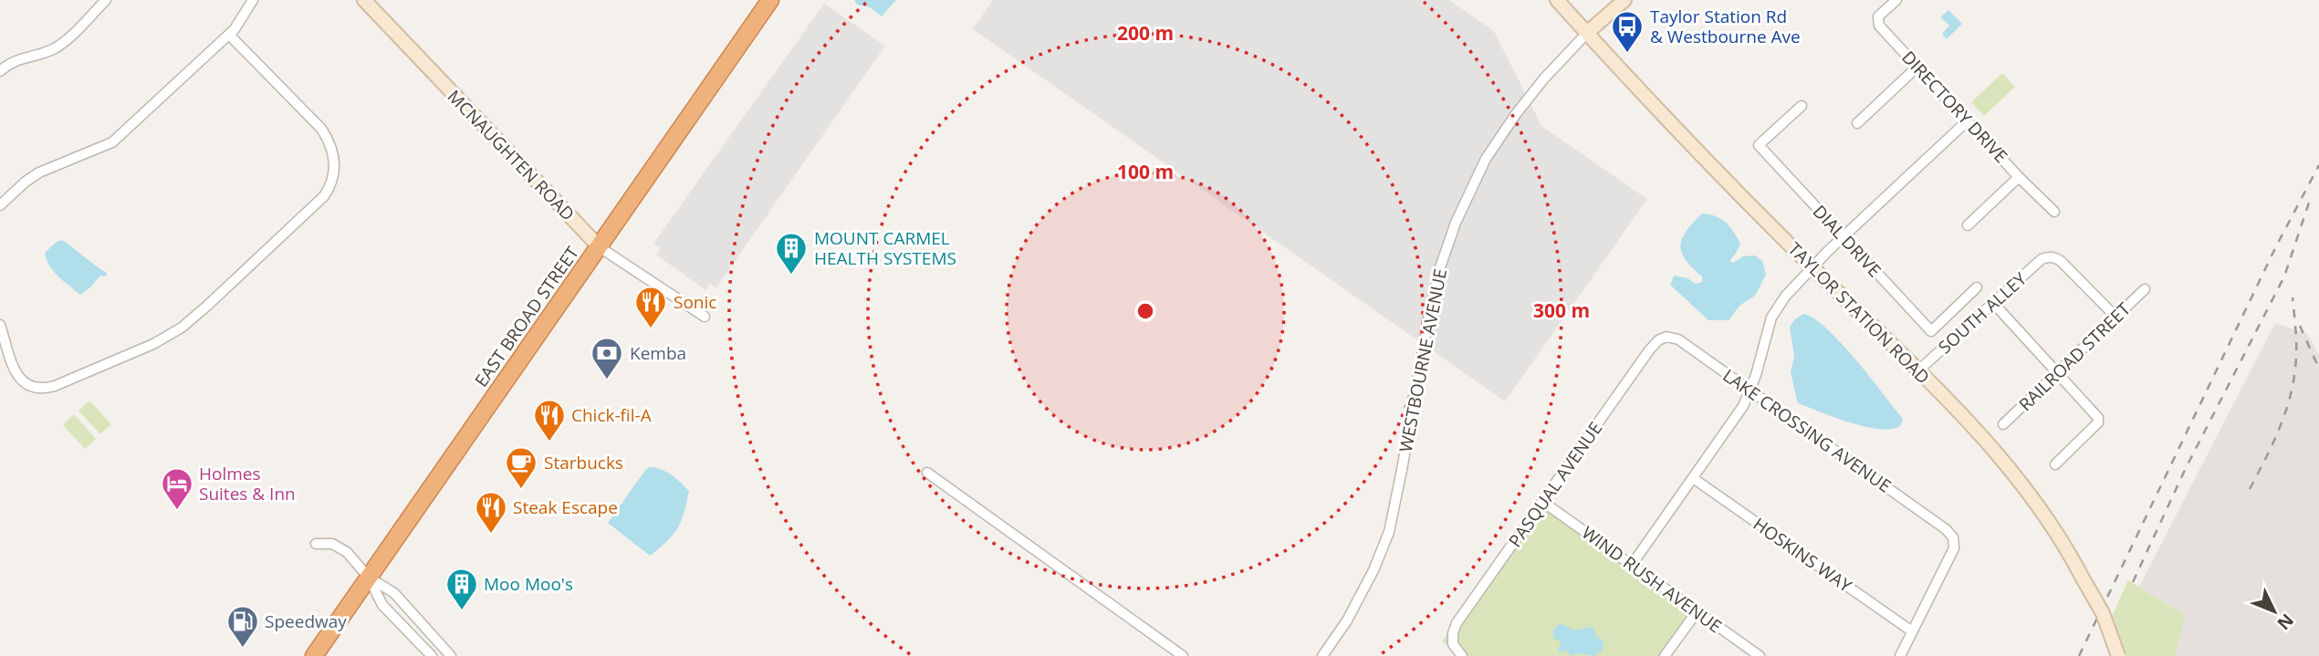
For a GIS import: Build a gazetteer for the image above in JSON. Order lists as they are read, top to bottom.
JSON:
{
  "streets": {
    "highway": ["EAST BROAD STREET"],
    "main road": ["MCNAUGHTEN ROAD", "TAYLOR STATION ROAD", "WESTBOURNE AVENUE"],
    "street": [
      "DIRECTORY DRIVE",
      "DIAL DRIVE",
      "SOUTH ALLEY",
      "RAILROAD STREET",
      "LAKE CROSSING AVENUE",
      "PASQUAL AVENUE",
      "HOSKINS WAY",
      "WIND RUSH AVENUE"
    ]
  },
  "crossings": [
    ["MCNAUGHTEN ROAD", "EAST BROAD STREET"],
    ["TAYLOR STATION ROAD", "SOUTH ALLEY"],
    ["TAYLOR STATION ROAD", "WESTBOURNE AVENUE"],
    ["SOUTH ALLEY", "RAILROAD STREET"],
    ["LAKE CROSSING AVENUE", "PASQUAL AVENUE"],
    ["LAKE CROSSING AVENUE", "HOSKINS WAY"],
    ["PASQUAL AVENUE", "WIND RUSH AVENUE"]
  ],
  "places": {
    "bus stop": ["Taylor Station Rd & Westbourne Ave"],
    "building": ["MOUNT CARMEL HEALTH SYSTEMS", "Moo Moo's"],
    "restaurant": ["Sonic", "Chick-fil-A", "Steak Escape"],
    "bank": ["Kemba"],
    "cafe": ["Starbucks"],
    "hotel": ["Holmes Suites & Inn"],
    "fuel station": ["Speedway"]
  },
  "north": "bottom right",
  "rings": ["200 m", "100 m", "300 m"]
}
